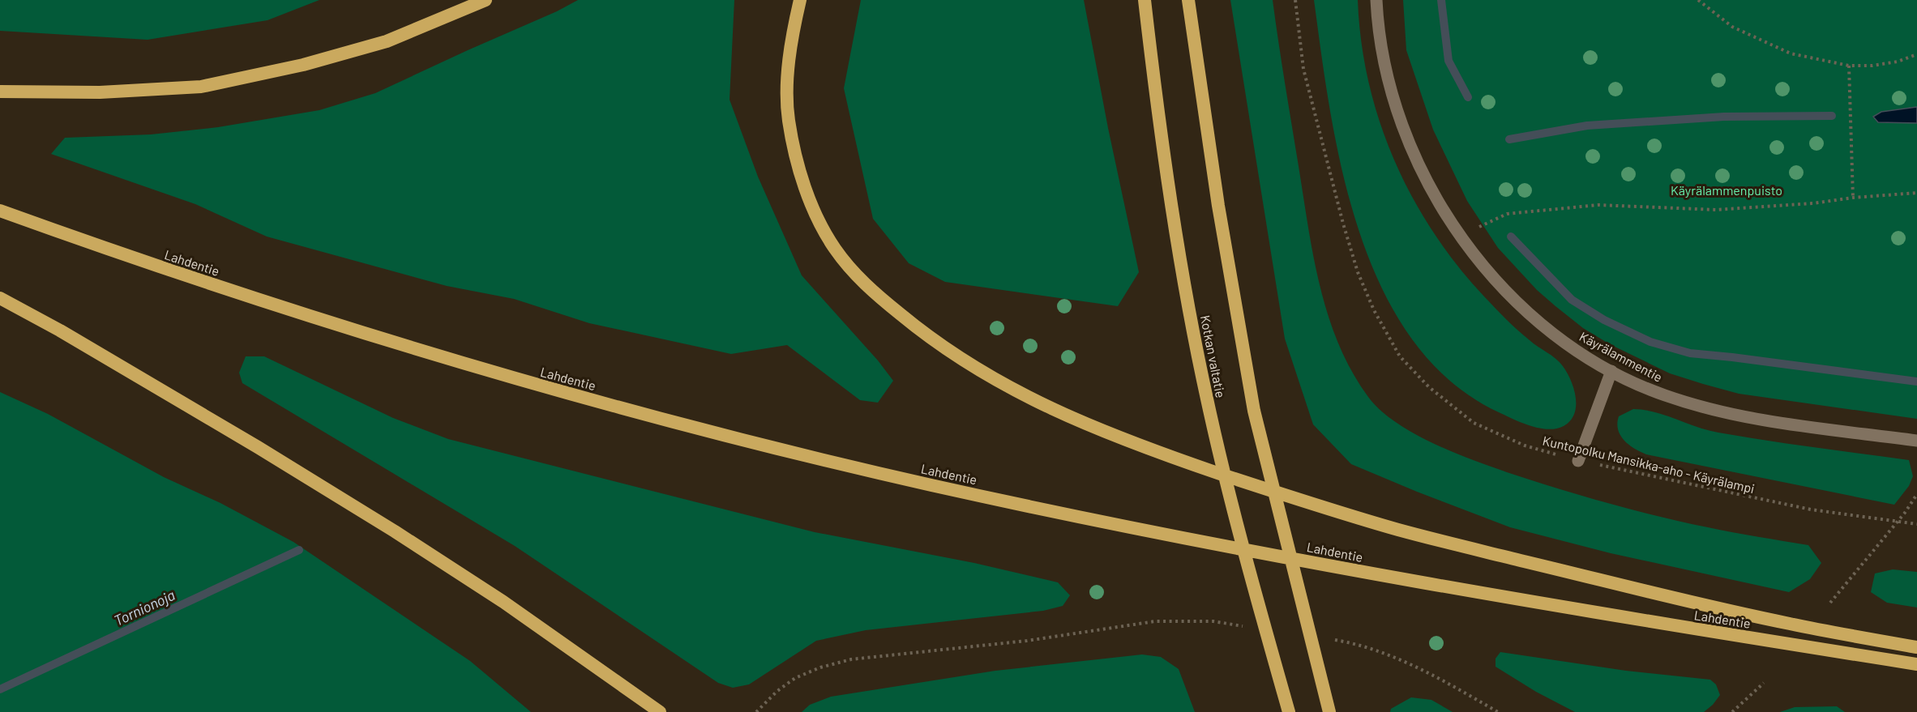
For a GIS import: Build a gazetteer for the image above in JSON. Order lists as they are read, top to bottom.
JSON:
{
  "streets": {
    "highway": ["Lahdentie", "Kotkan valtatie"],
    "street": ["Käyrälammentie"],
    "path": ["Kuntopolku Mansikka-aho - Käyrälampi"]
  },
  "water": ["Tornionoja"],
  "parks": ["Käyrälammenpuisto"]
}
